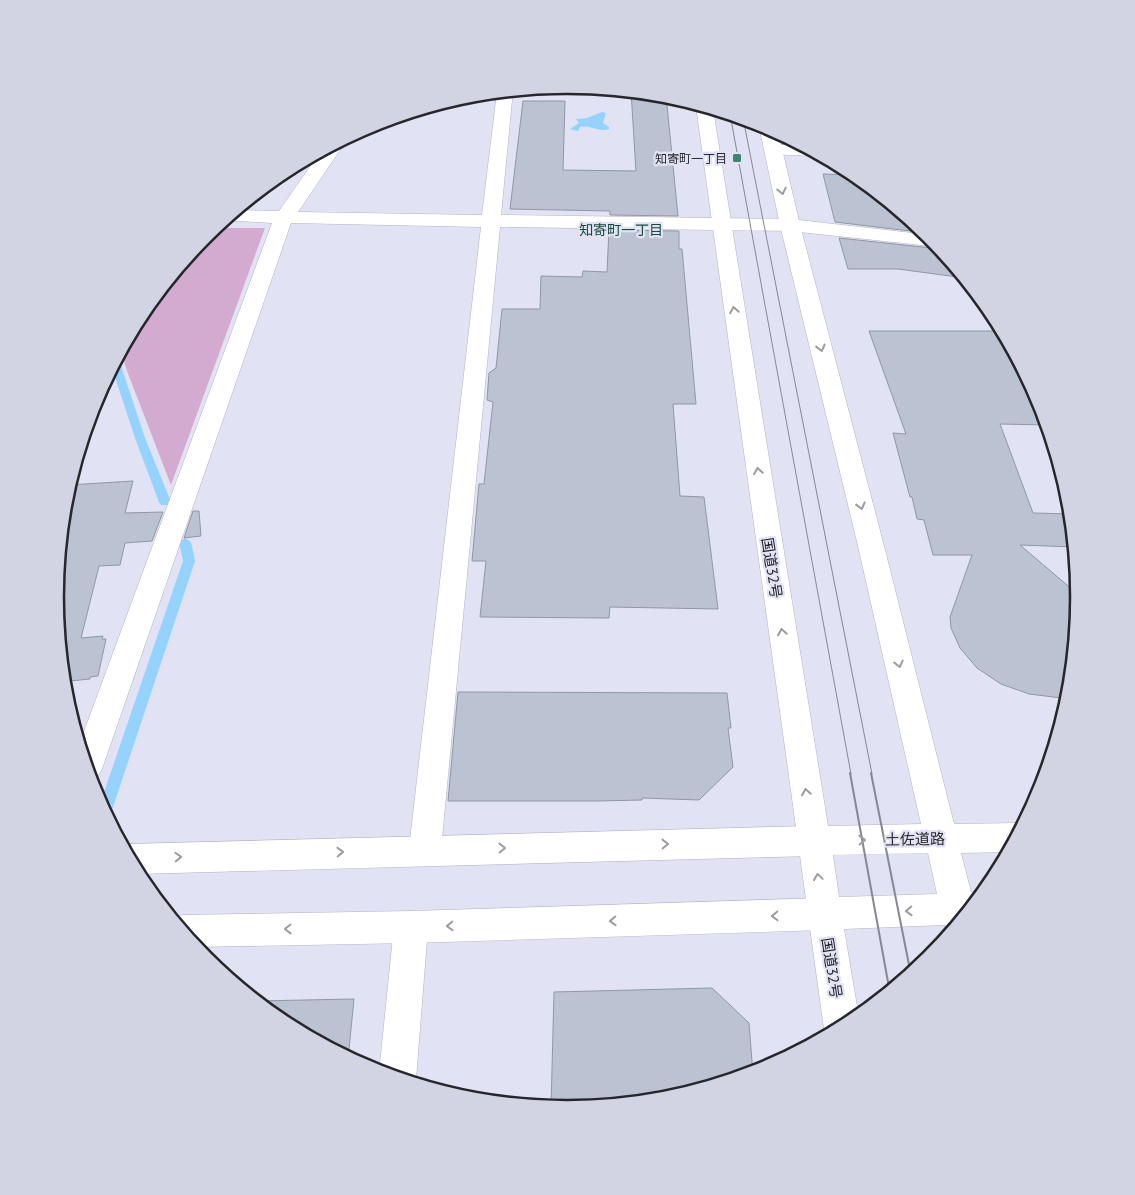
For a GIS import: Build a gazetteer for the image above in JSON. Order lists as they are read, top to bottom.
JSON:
{
  "streets": {
    "main road": ["国道32号", "土佐道路"]
  },
  "crossings": [
    ["国道32号", "土佐道路"]
  ],
  "districts": ["知寄町一丁目"],
  "places": {
    "transit": ["知寄町一丁目"]
  }
}
